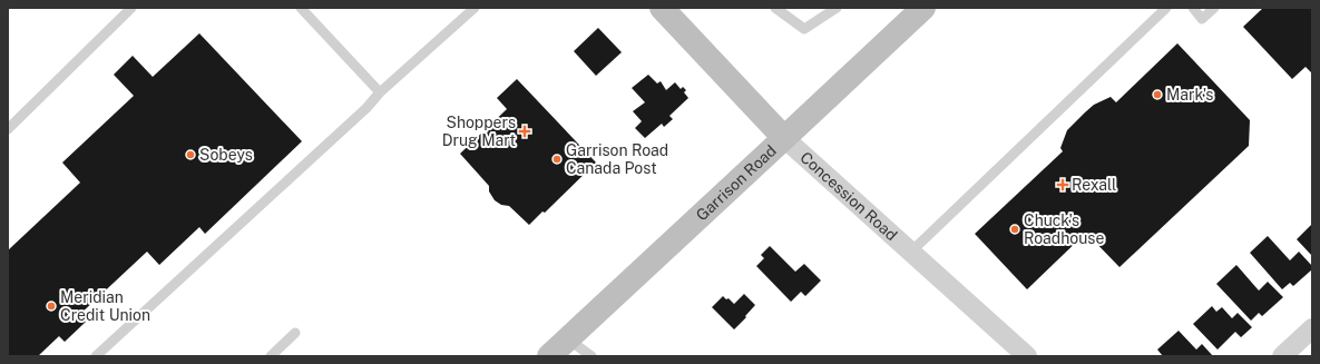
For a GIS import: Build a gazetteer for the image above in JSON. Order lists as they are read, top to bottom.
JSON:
{
  "streets": {
    "main road": ["Garrison Road", "Concession Road"]
  },
  "crossings": [
    ["Garrison Road", "Concession Road"]
  ],
  "places": {
    "other": [
      "Mark's",
      "Sobeys",
      "Garrison Road Canada Post",
      "Chuck's Roadhouse",
      "Meridian Credit Union"
    ],
    "health": ["Shoppers Drug Mart", "Rexall"]
  }
}
